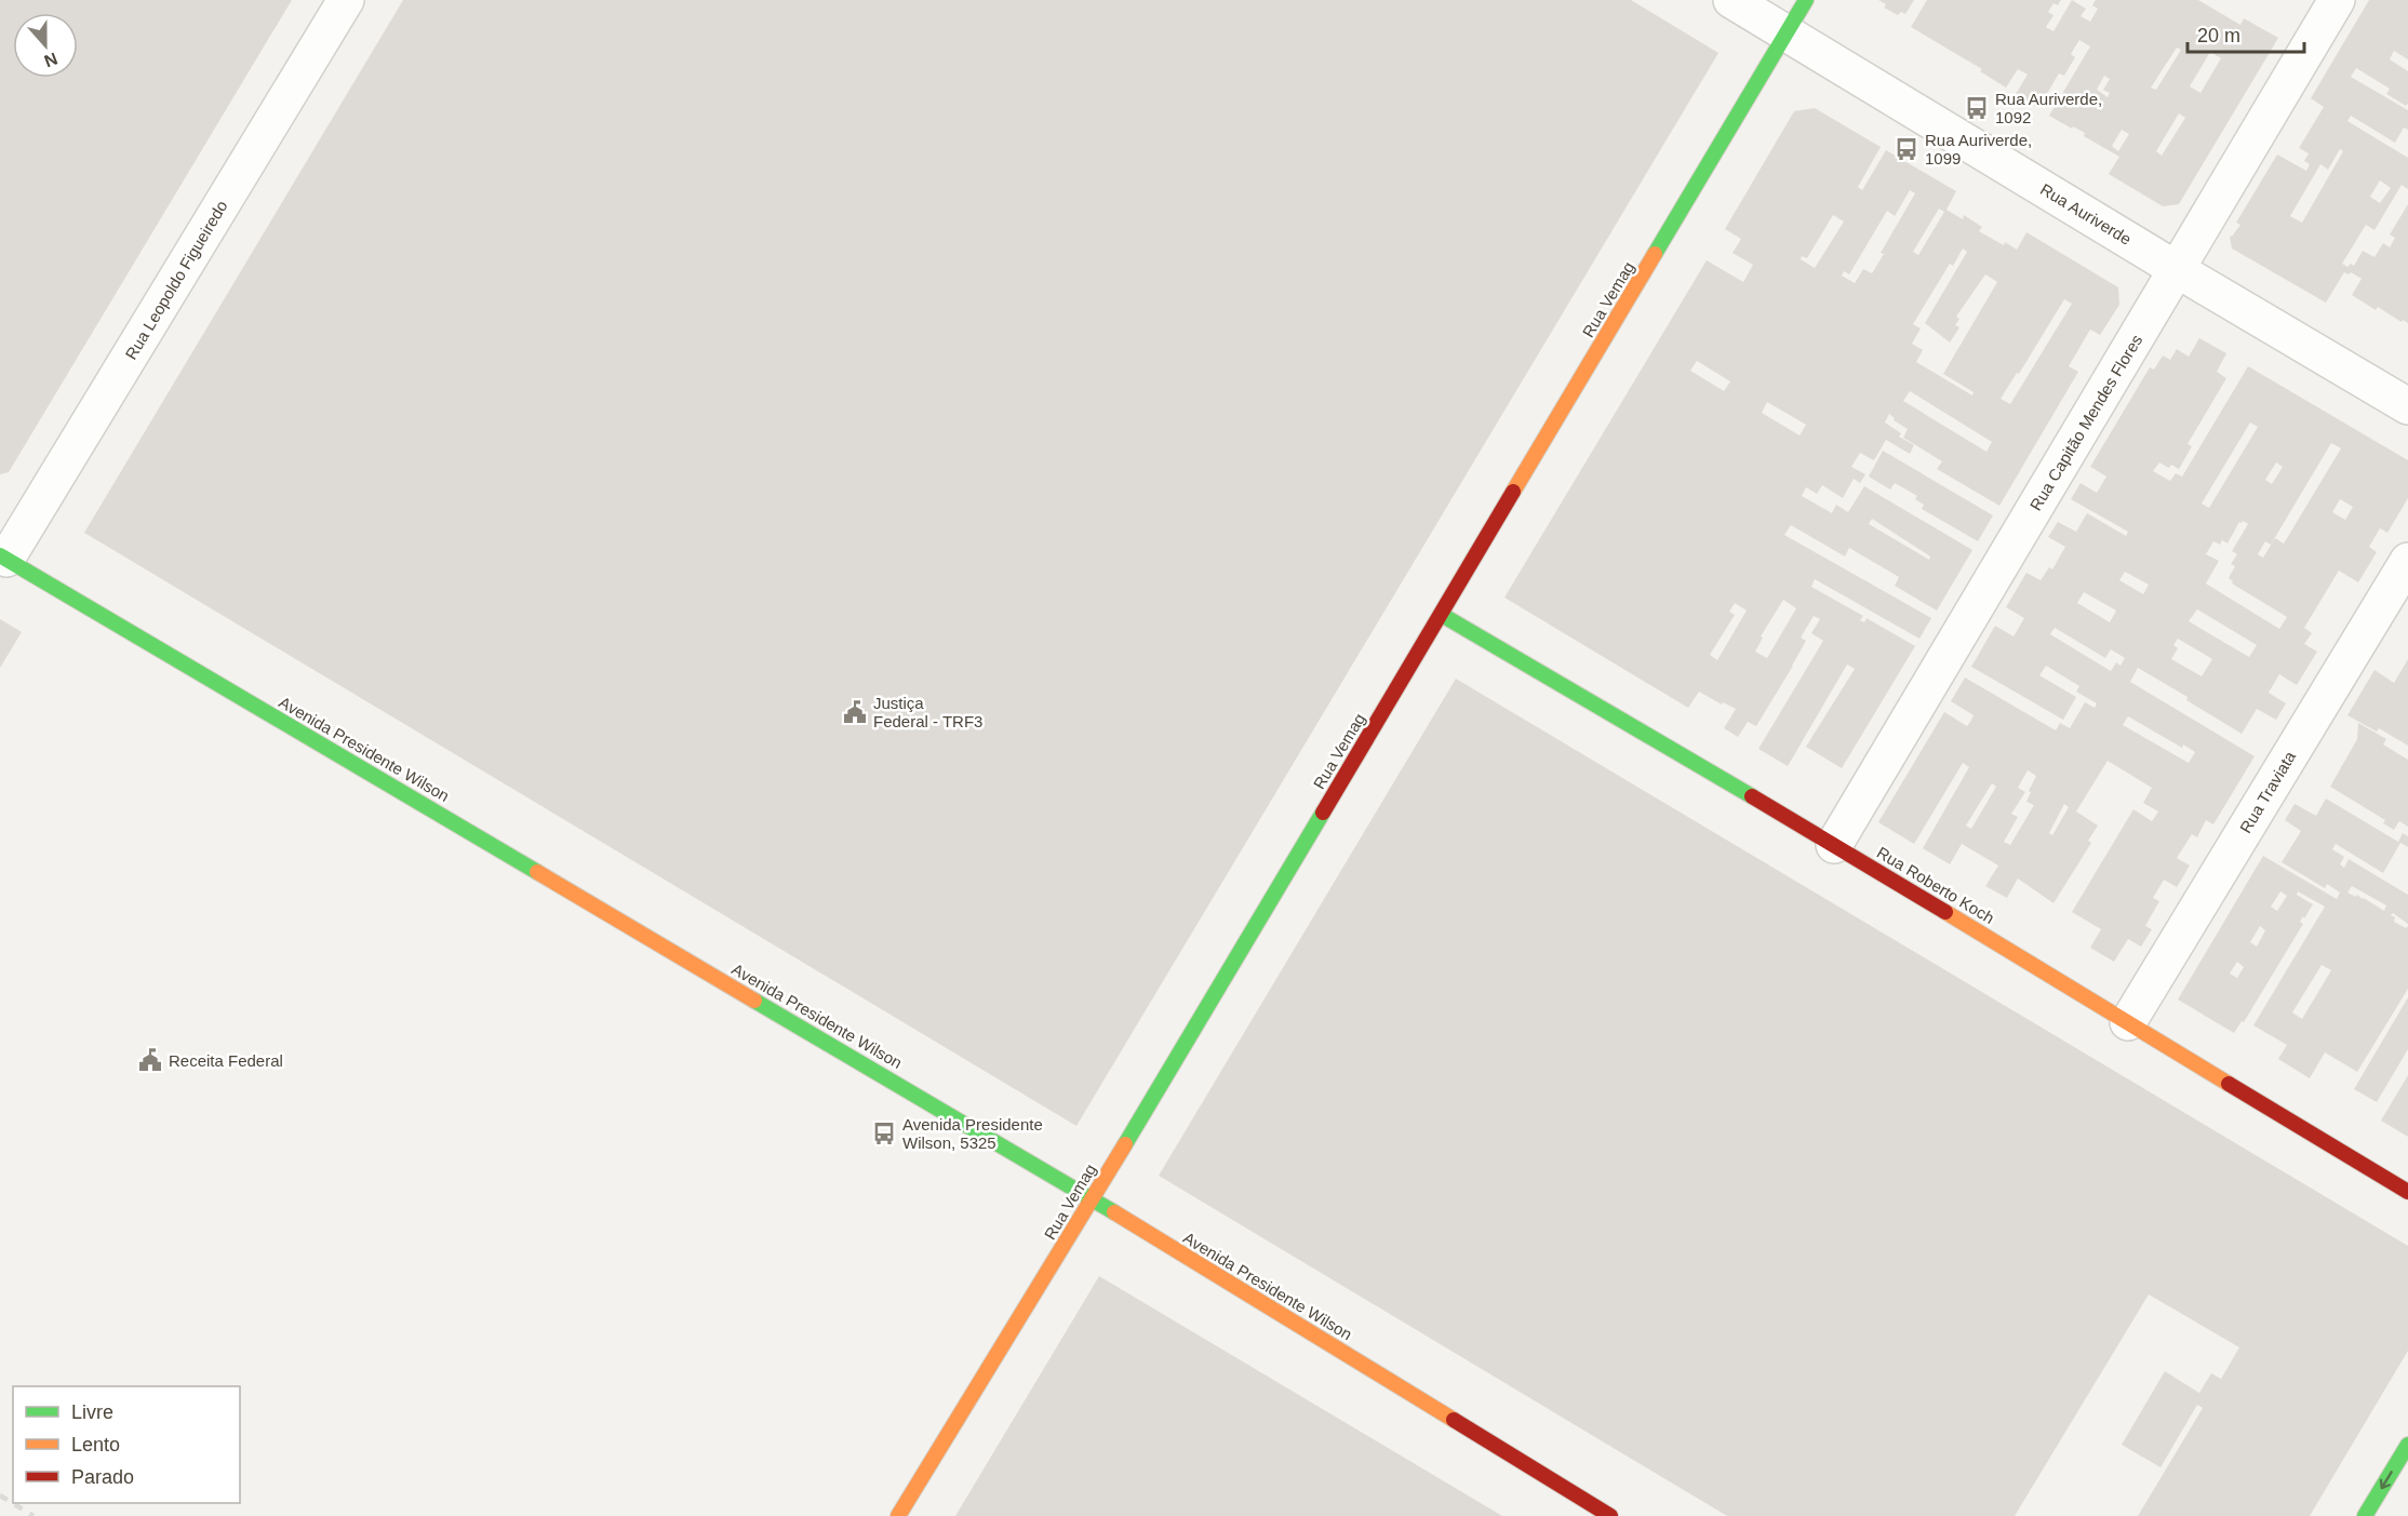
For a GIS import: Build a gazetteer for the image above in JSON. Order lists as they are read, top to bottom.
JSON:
{
  "streets": {
    "street": [
      "Rua Auriverde",
      "Rua Leopoldo Figueiredo",
      "Rua Vemag",
      "Rua Capitão Mendes Flores",
      "Avenida Presidente Wilson",
      "Rua Traviata",
      "Rua Roberto Koch"
    ]
  },
  "crossings": [
    ["Rua Auriverde", "Rua Vemag"],
    ["Rua Auriverde", "Rua Capitão Mendes Flores"],
    ["Rua Leopoldo Figueiredo", "Avenida Presidente Wilson"],
    ["Rua Vemag", "Avenida Presidente Wilson"],
    ["Rua Vemag", "Rua Roberto Koch"],
    ["Rua Capitão Mendes Flores", "Rua Roberto Koch"],
    ["Rua Traviata", "Rua Roberto Koch"]
  ],
  "places": {
    "bus stop": ["Rua Auriverde, 1092", "Rua Auriverde, 1099", "Avenida Presidente Wilson, 5325"],
    "public building": ["Justiça Federal - TRF3", "Receita Federal"]
  },
  "legend": ["Livre", "Lento", "Parado"],
  "scale_bar": "20 m",
  "north": "bottom"
}
